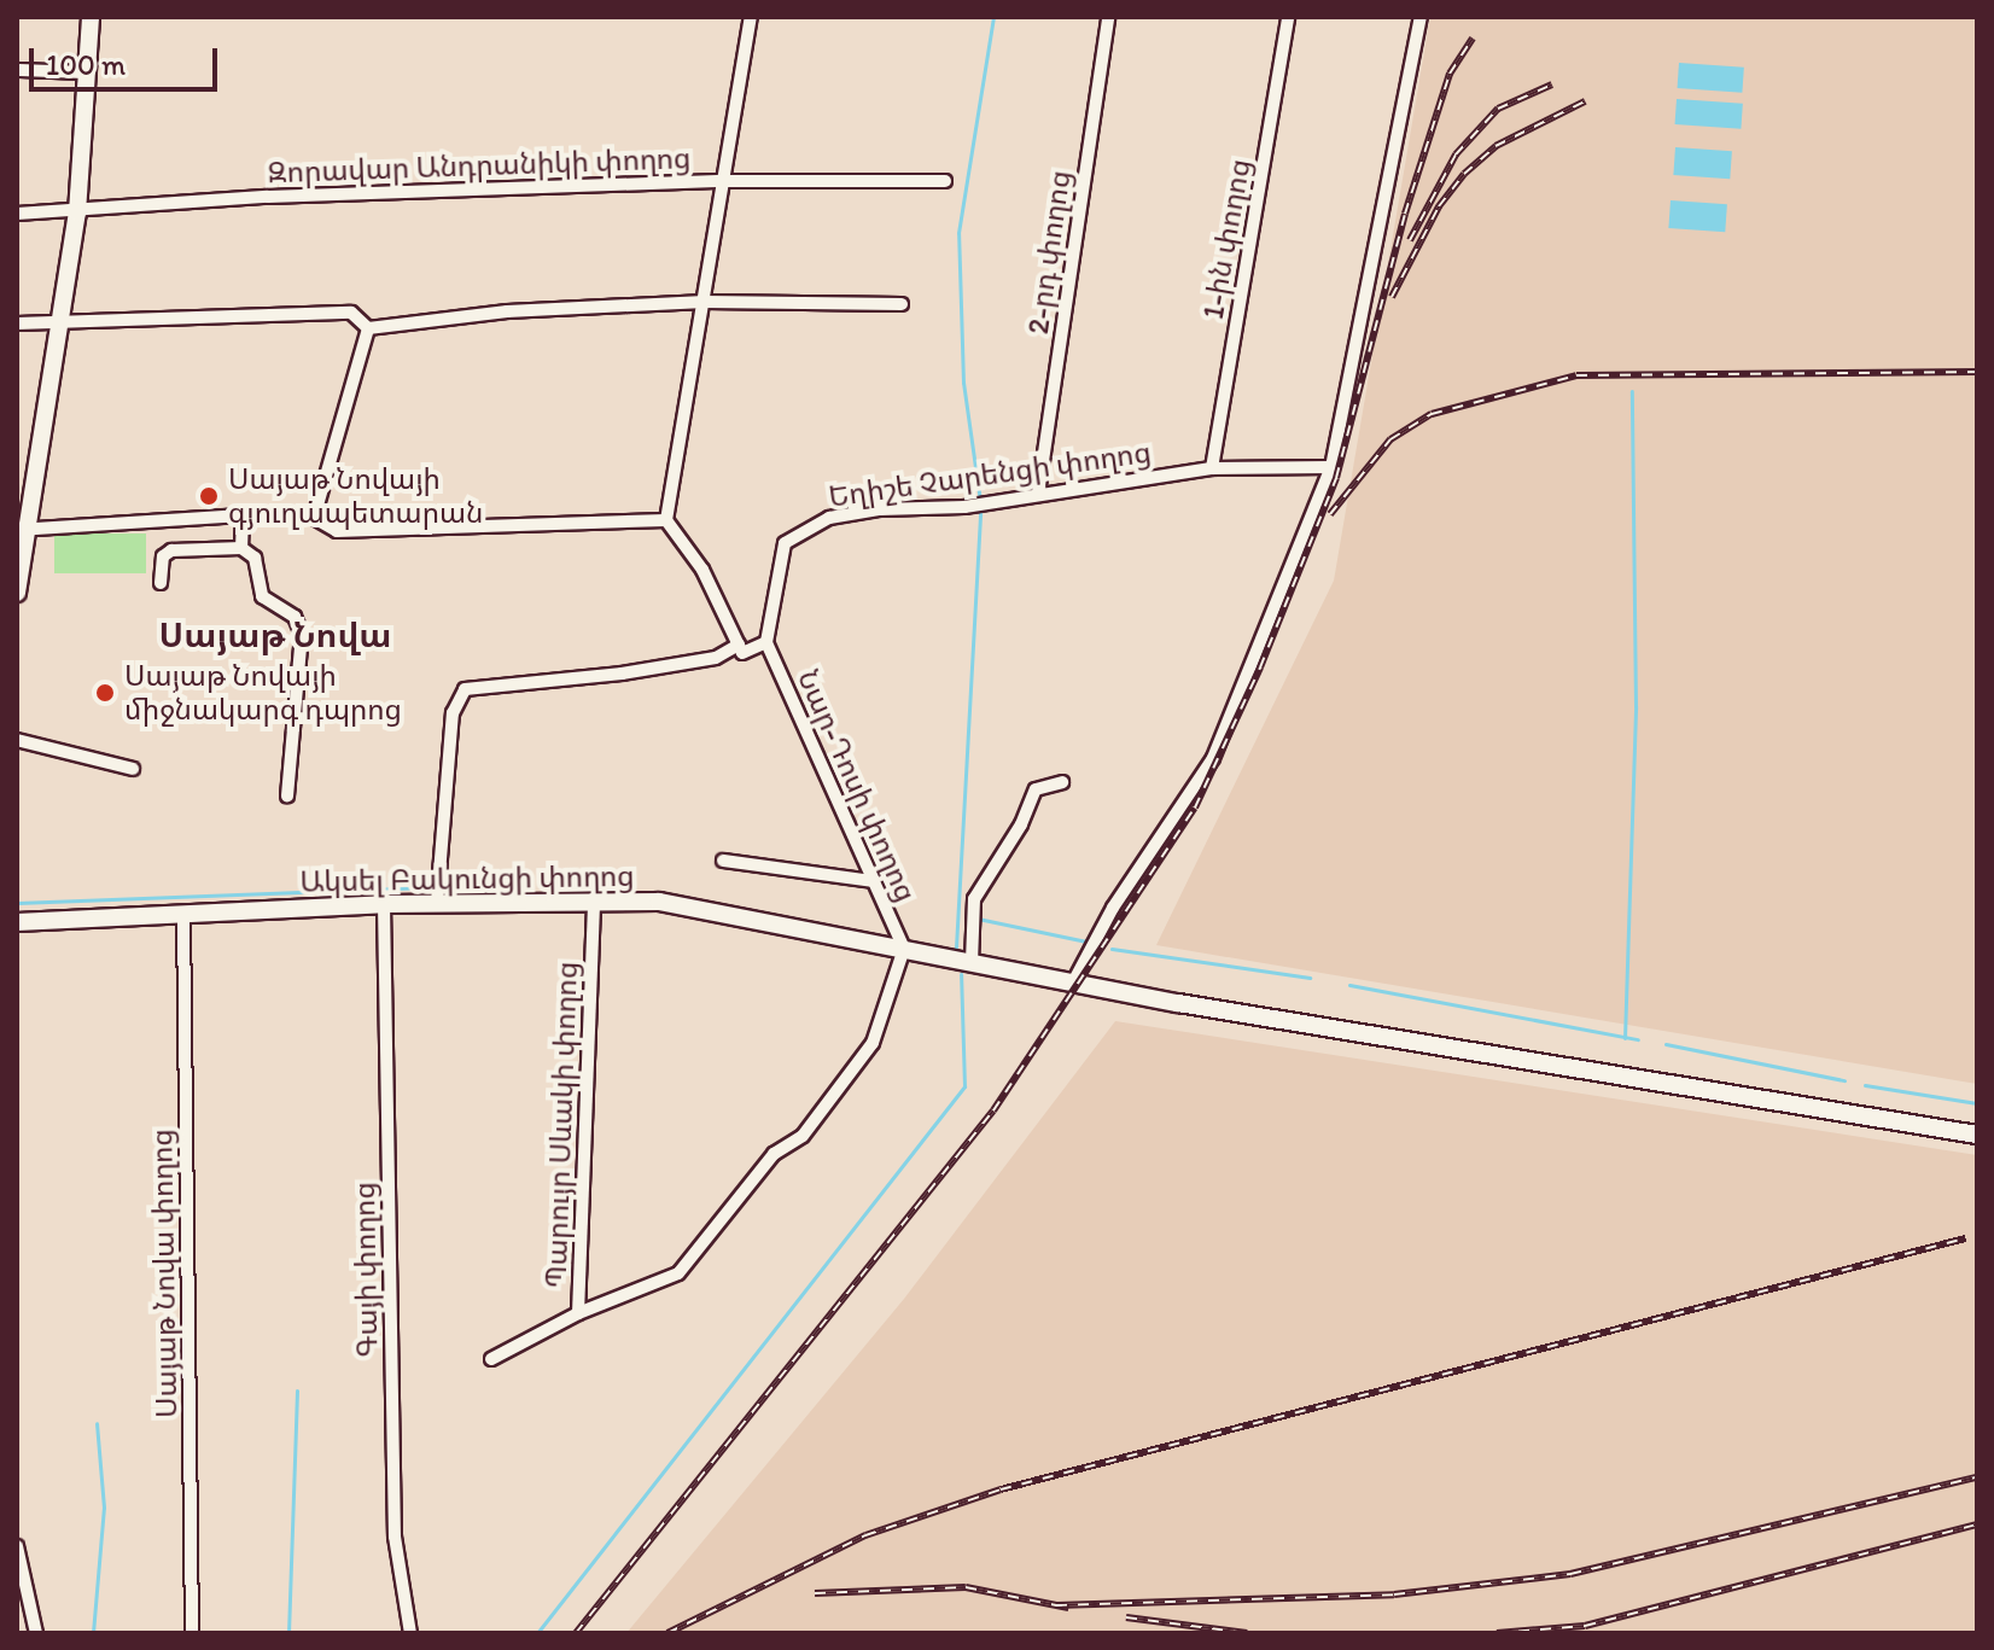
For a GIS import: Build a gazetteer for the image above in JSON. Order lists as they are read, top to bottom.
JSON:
{
  "streets": {
    "main road": ["Ակսել Բակունցի փողոց"],
    "street": [
      "Զորավար Անդրանիկի փողոց",
      "1-ին փողոց",
      "2-րդ փողոց",
      "Եղիշե Չարենցի փողոց",
      "Նար-Դոսի փողոց",
      "Պարույր Սևակի փողոց",
      "Գայի փողոց",
      "Սայաթ Նովա փողոց"
    ]
  },
  "crossings": [
    ["1-ին փողոց", "Եղիշե Չարենցի փողոց"],
    ["2-րդ փողոց", "Եղիշե Չարենցի փողոց"],
    ["Եղիշե Չարենցի փողոց", "Նար-Դոսի փողոց"],
    ["Նար-Դոսի փողոց", "Ակսել Բակունցի փողոց"],
    ["Ակսել Բակունցի փողոց", "Պարույր Սևակի փողոց"],
    ["Ակսել Բակունցի փողոց", "Գայի փողոց"],
    ["Ակսել Բակունցի փողոց", "Սայաթ Նովա փողոց"]
  ],
  "districts": ["Սայաթ Նովա"],
  "places": ["Սայաթ Նովայի գյուղապետարան", "Սայաթ Նովայի միջնակարգ դպրոց"],
  "scale_bar": "100 m"
}
